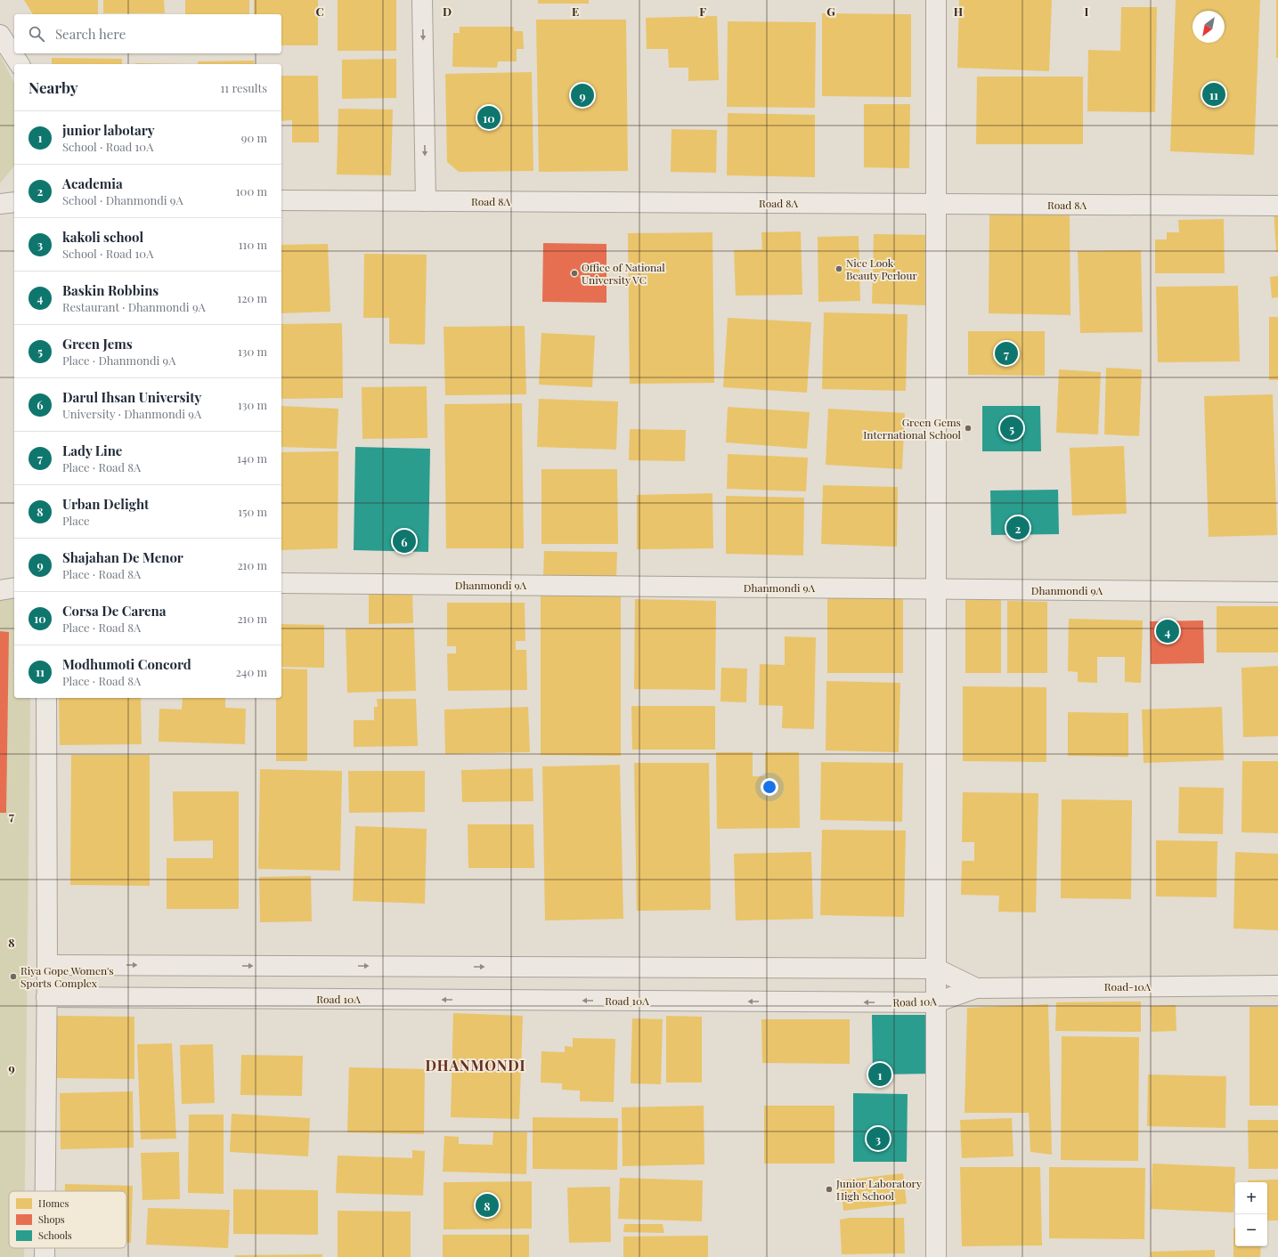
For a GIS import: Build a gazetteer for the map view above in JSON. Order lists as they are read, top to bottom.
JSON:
{
  "streets": {
    "street": [
      "Road 8A",
      "Dhanmondi 9A",
      "Road-10A",
      "Road 10A"
    ]
  },
  "crossings": [
    ["Road-10A", "Road 10A"]
  ],
  "districts": ["DHANMONDI"],
  "places": [
    "Nice Look Beauty Perlour",
    "Office of National University VC",
    "Green Gems International School",
    "Riya Gope Women's Sports Complex",
    "Junior Laboratory High School"
  ],
  "legend": ["Homes", "Shops", "Schools"],
  "north": "bottom left",
  "page": {
    "search": "Search here",
    "heading": ["Nearby", "11 results"],
    "pins": [
      "11",
      "9",
      "10",
      "7",
      "5",
      "2",
      "6",
      "4",
      "1",
      "3",
      "8"
    ],
    "list": [
      {
        "mark": "1",
        "name": "junior labotary",
        "note": "School · Road 10A",
        "value": "90 m"
      },
      {
        "mark": "2",
        "name": "Academia",
        "note": "School · Dhanmondi 9A",
        "value": "100 m"
      },
      {
        "mark": "3",
        "name": "kakoli school",
        "note": "School · Road 10A",
        "value": "110 m"
      },
      {
        "mark": "4",
        "name": "Baskin Robbins",
        "note": "Restaurant · Dhanmondi 9A",
        "value": "120 m"
      },
      {
        "mark": "5",
        "name": "Green Jems",
        "note": "Place · Dhanmondi 9A",
        "value": "130 m"
      },
      {
        "mark": "6",
        "name": "Darul Ihsan University",
        "note": "University · Dhanmondi 9A",
        "value": "130 m"
      },
      {
        "mark": "7",
        "name": "Lady Line",
        "note": "Place · Road 8A",
        "value": "140 m"
      },
      {
        "mark": "8",
        "name": "Urban Delight",
        "note": "Place",
        "value": "150 m"
      },
      {
        "mark": "9",
        "name": "Shajahan De Menor",
        "note": "Place · Road 8A",
        "value": "210 m"
      },
      {
        "mark": "10",
        "name": "Corsa De Carena",
        "note": "Place · Road 8A",
        "value": "210 m"
      },
      {
        "mark": "11",
        "name": "Modhumoti Concord",
        "note": "Place · Road 8A",
        "value": "240 m"
      }
    ],
    "map_buttons": ["+", "−"]
  },
  "grid": {
    "columns": [
      "C",
      "D",
      "E",
      "F",
      "G",
      "H",
      "I"
    ],
    "rows": ["7", "8", "9"]
  }
}
